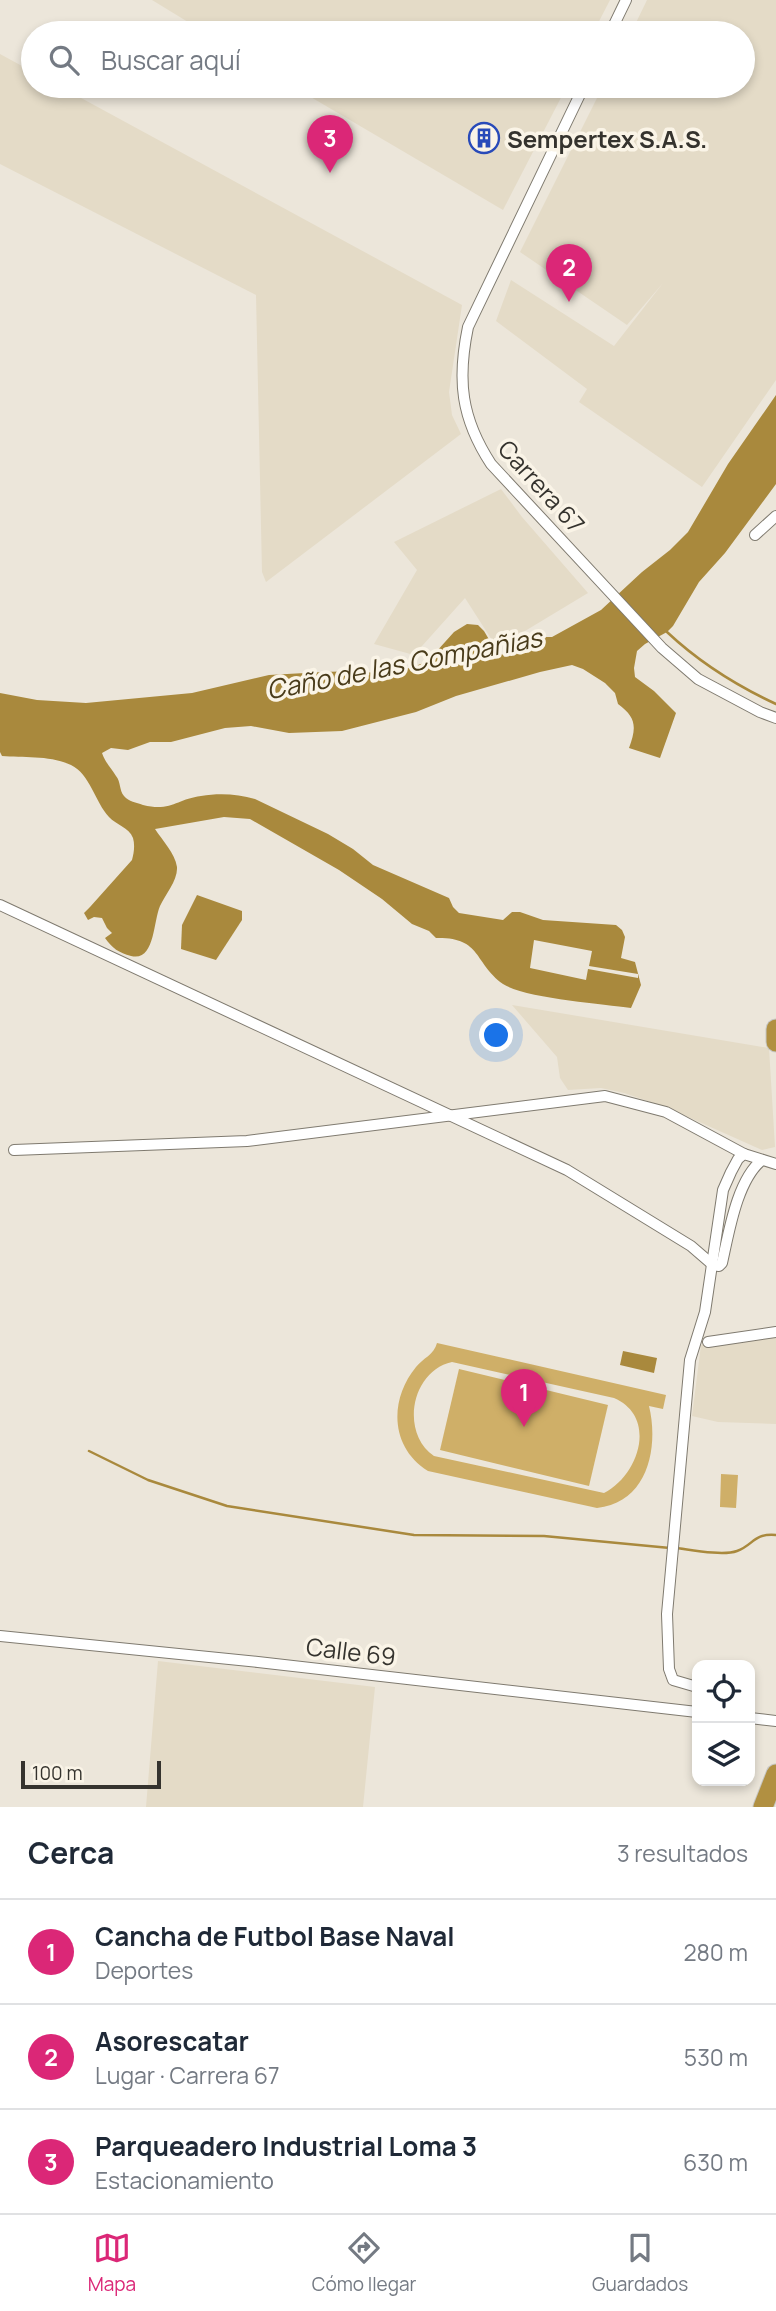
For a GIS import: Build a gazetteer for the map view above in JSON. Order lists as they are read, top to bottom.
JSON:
{
  "streets": {
    "street": ["Carrera 67", "Calle 69"]
  },
  "water": ["Caño de las Compañias"],
  "places": {
    "building": ["Sempertex S.A.S."]
  },
  "scale_bar": "100 m",
  "page": {
    "search": "Buscar aquí",
    "pins": ["3", "2", "1"],
    "scale": "100 m",
    "heading": ["Cerca", "3 resultados"],
    "list": [
      {
        "mark": "1",
        "name": "Cancha de Futbol Base Naval",
        "note": "Deportes",
        "value": "280 m"
      },
      {
        "mark": "2",
        "name": "Asorescatar",
        "note": "Lugar · Carrera 67",
        "value": "530 m"
      },
      {
        "mark": "3",
        "name": "Parqueadero Industrial Loma 3",
        "note": "Estacionamiento",
        "value": "630 m"
      }
    ],
    "nav": ["Mapa", "Cómo llegar", "Guardados"]
  }
}
